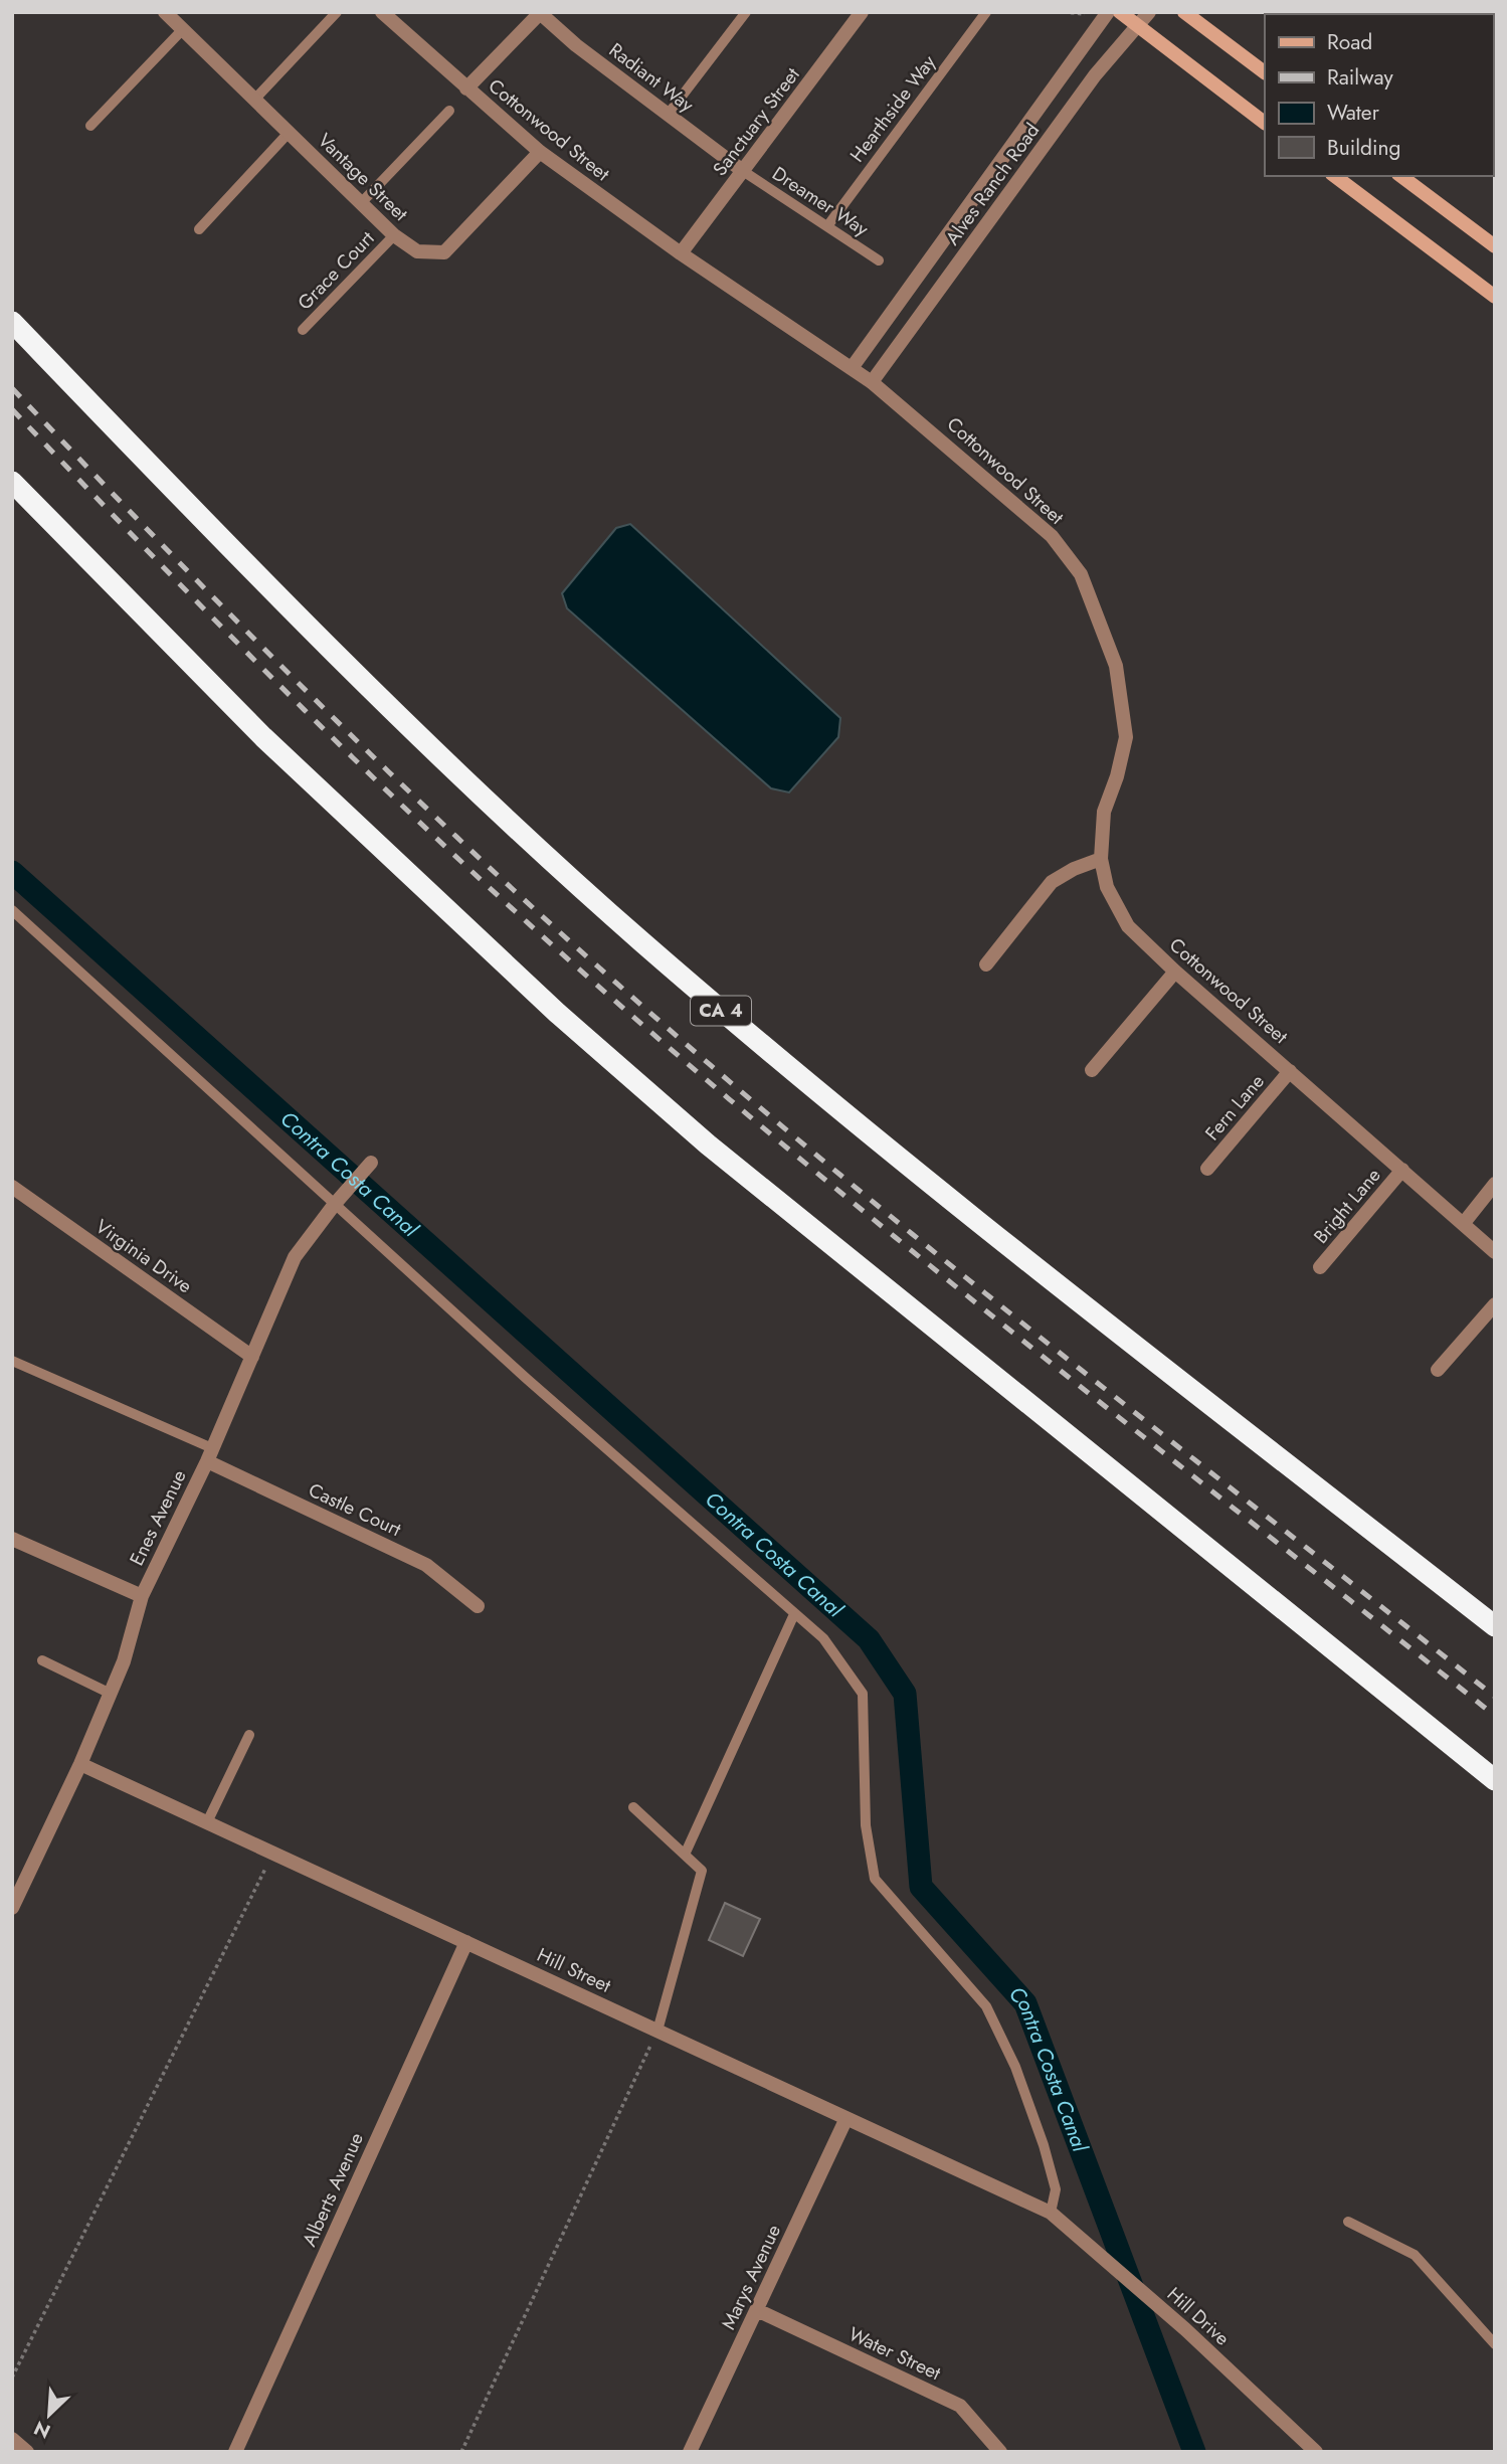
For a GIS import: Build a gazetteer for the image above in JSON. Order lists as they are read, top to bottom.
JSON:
{
  "streets": {
    "highway": ["CA 4"],
    "street": [
      "Radiant Way",
      "Sanctuary Street",
      "Cottonwood Street",
      "Vantage Street",
      "Alves Ranch Road",
      "Fern Lane",
      "Bright Lane",
      "Virginia Drive",
      "Castle Court",
      "Enes Avenue",
      "Hill Street",
      "Alberts Avenue",
      "Marys Avenue",
      "Hill Drive",
      "Water Street"
    ],
    "lane": ["Hearthside Way", "Dreamer Way", "Grace Court"]
  },
  "crossings": [
    ["Radiant Way", "Sanctuary Street"],
    ["Radiant Way", "Dreamer Way"],
    ["Hearthside Way", "Dreamer Way"],
    ["Sanctuary Street", "Cottonwood Street"],
    ["Sanctuary Street", "Dreamer Way"],
    ["Cottonwood Street", "Vantage Street"],
    ["Cottonwood Street", "Alves Ranch Road"],
    ["Cottonwood Street", "Fern Lane"],
    ["Cottonwood Street", "Bright Lane"],
    ["Vantage Street", "Grace Court"],
    ["Virginia Drive", "Enes Avenue"],
    ["Castle Court", "Enes Avenue"],
    ["Enes Avenue", "Hill Street"],
    ["Hill Street", "Alberts Avenue"],
    ["Hill Street", "Marys Avenue"],
    ["Hill Street", "Hill Drive"],
    ["Marys Avenue", "Water Street"]
  ],
  "water": ["Contra Costa Canal"],
  "legend": [
    "Road",
    "Railway",
    "Water",
    "Building"
  ],
  "north": "bottom left"
}
